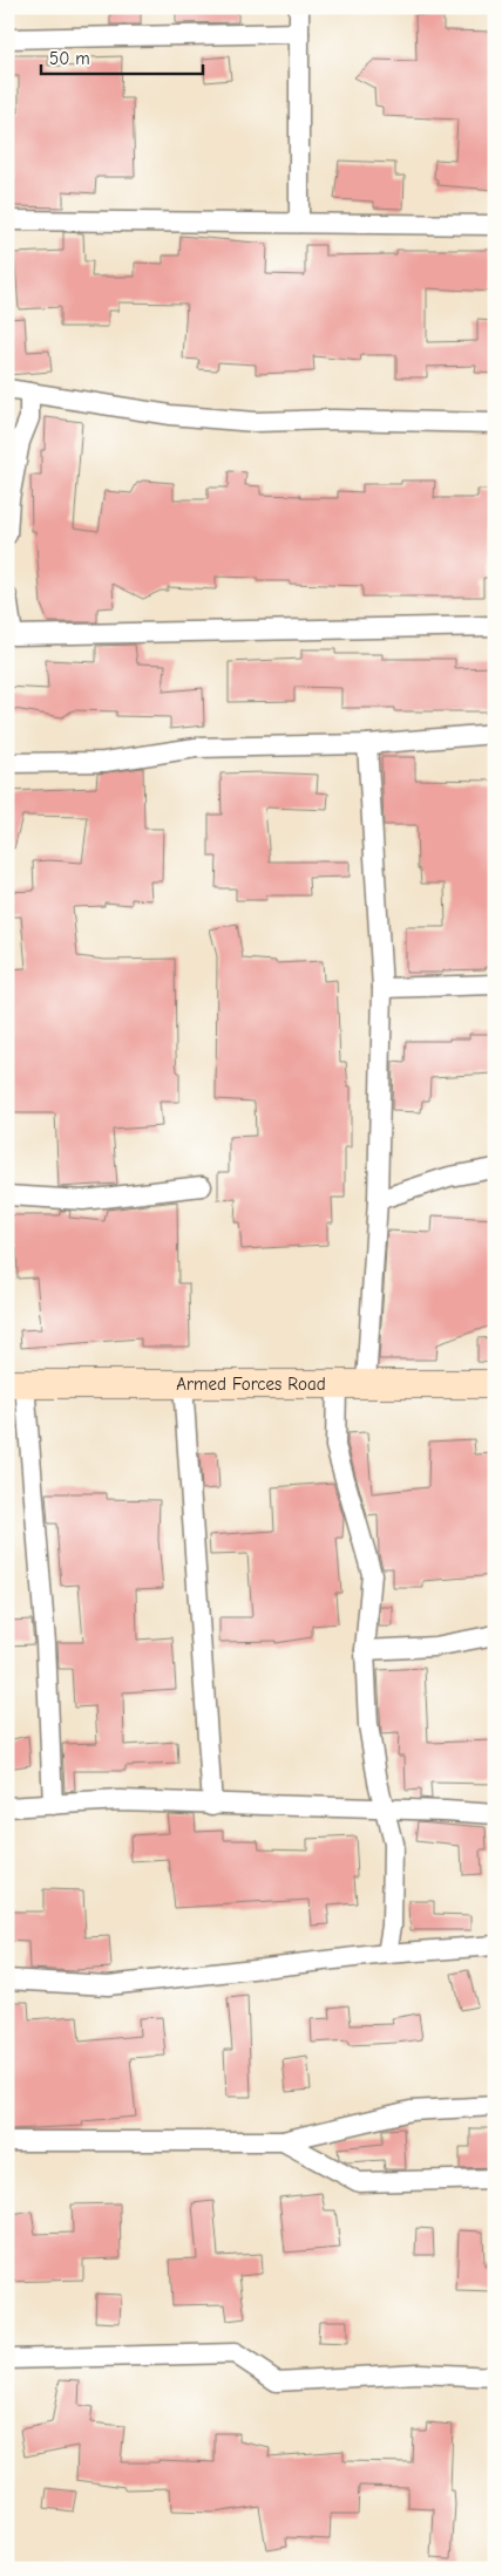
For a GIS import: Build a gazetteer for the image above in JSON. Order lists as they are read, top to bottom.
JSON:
{
  "streets": {
    "street": ["Armed Forces Road"]
  },
  "scale_bar": "50 m"
}
